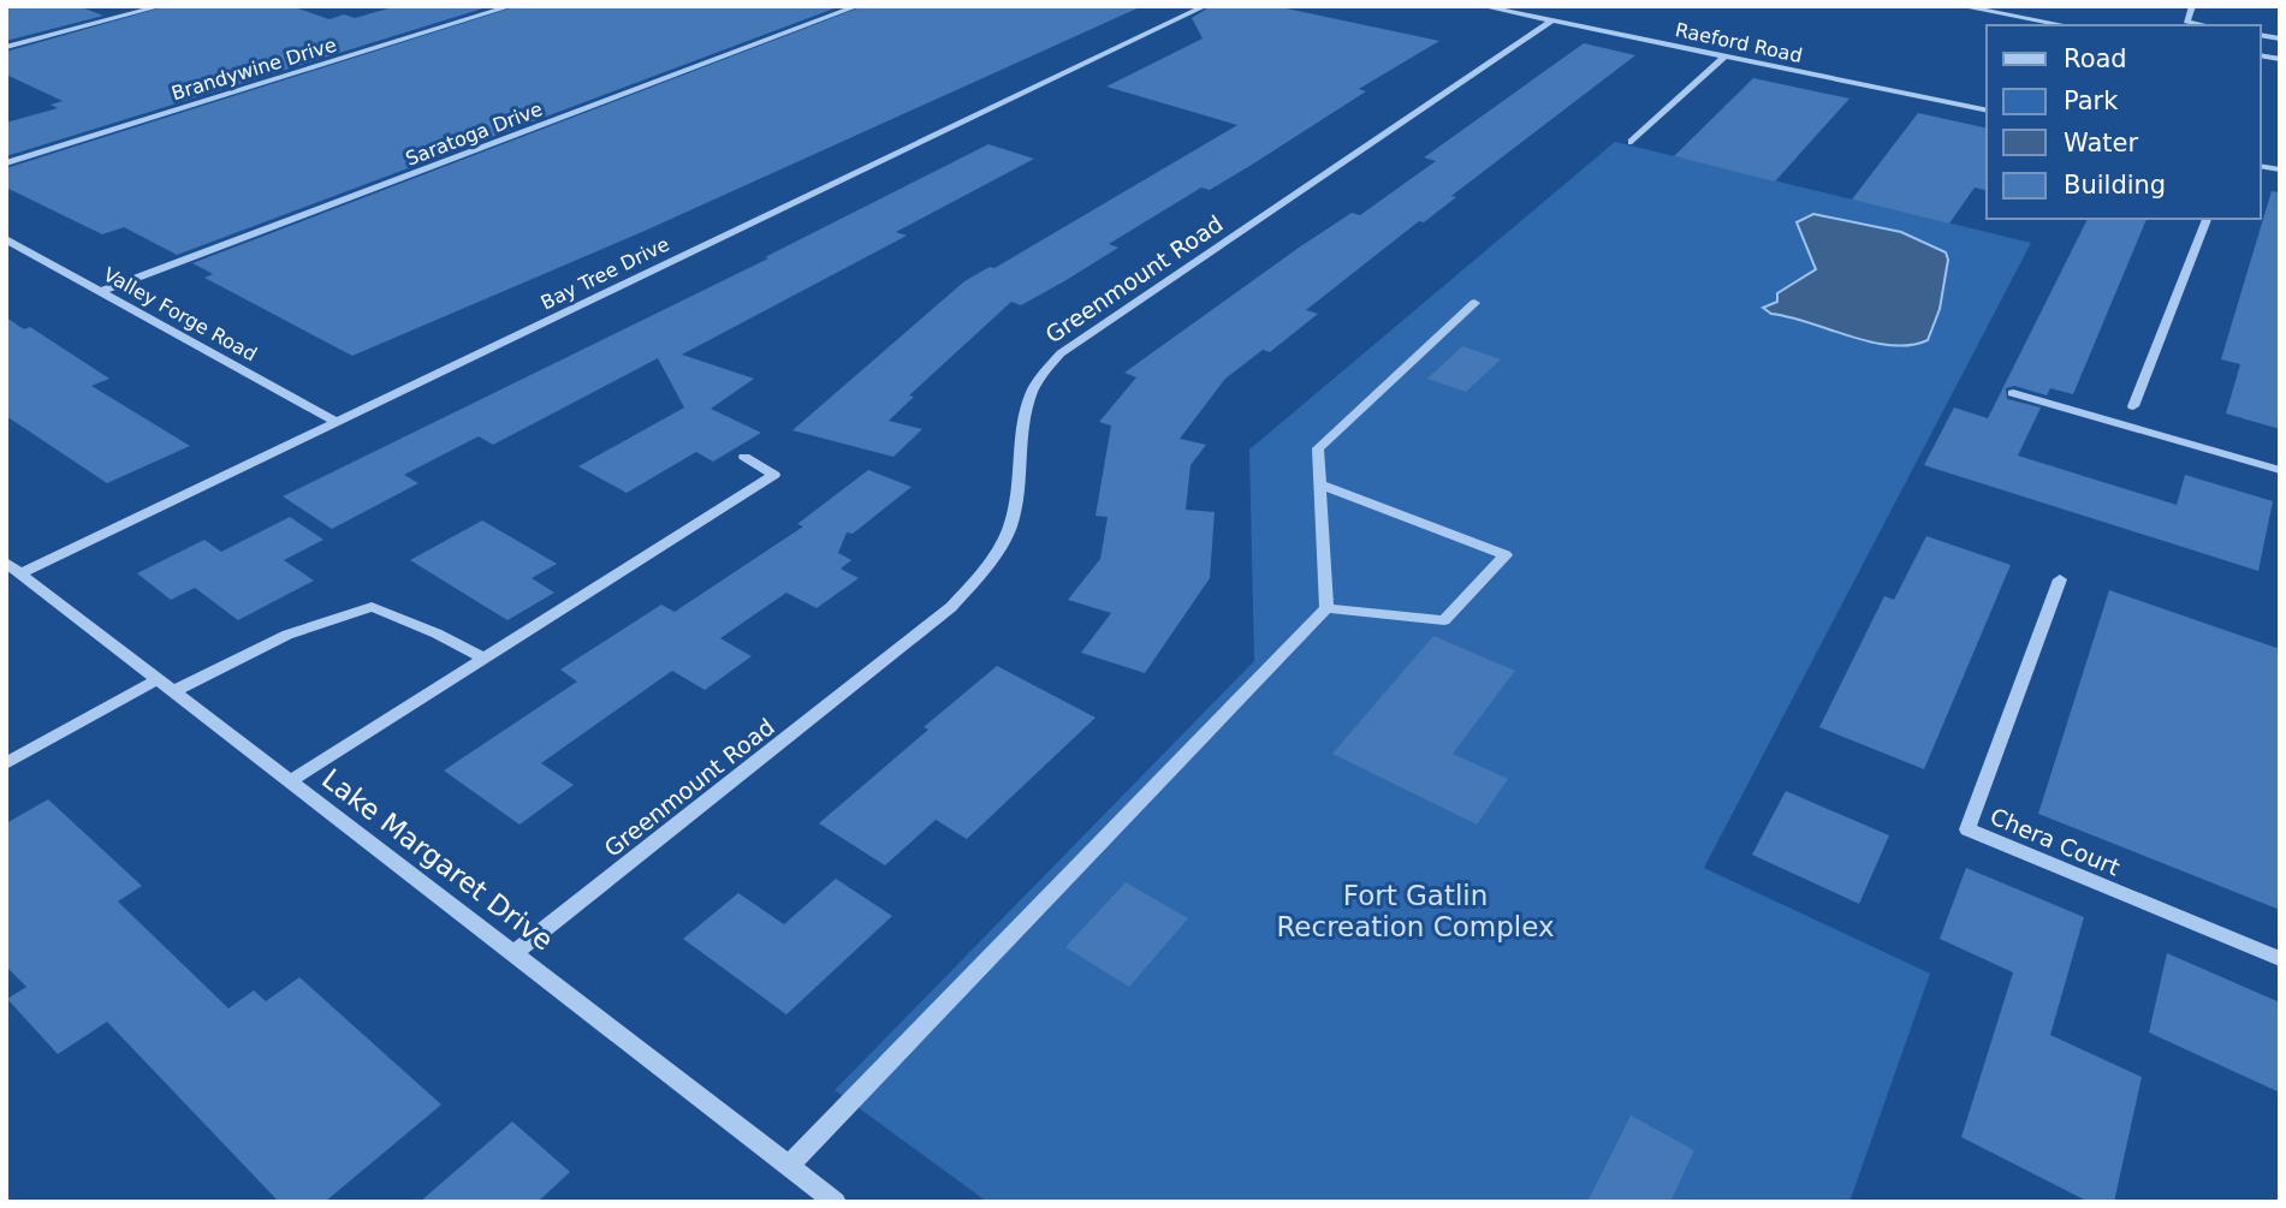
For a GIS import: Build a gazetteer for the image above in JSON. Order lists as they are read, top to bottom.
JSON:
{
  "streets": {
    "street": [
      "Raeford Road",
      "Brandywine Drive",
      "Saratoga Drive",
      "Bay Tree Drive",
      "Greenmount Road",
      "Valley Forge Road",
      "Chera Court",
      "Lake Margaret Drive"
    ]
  },
  "crossings": [
    ["Raeford Road", "Greenmount Road"],
    ["Saratoga Drive", "Valley Forge Road"],
    ["Bay Tree Drive", "Valley Forge Road"],
    ["Bay Tree Drive", "Lake Margaret Drive"],
    ["Greenmount Road", "Lake Margaret Drive"]
  ],
  "parks": ["Fort Gatlin Recreation Complex"],
  "legend": [
    "Road",
    "Park",
    "Water",
    "Building"
  ]
}
